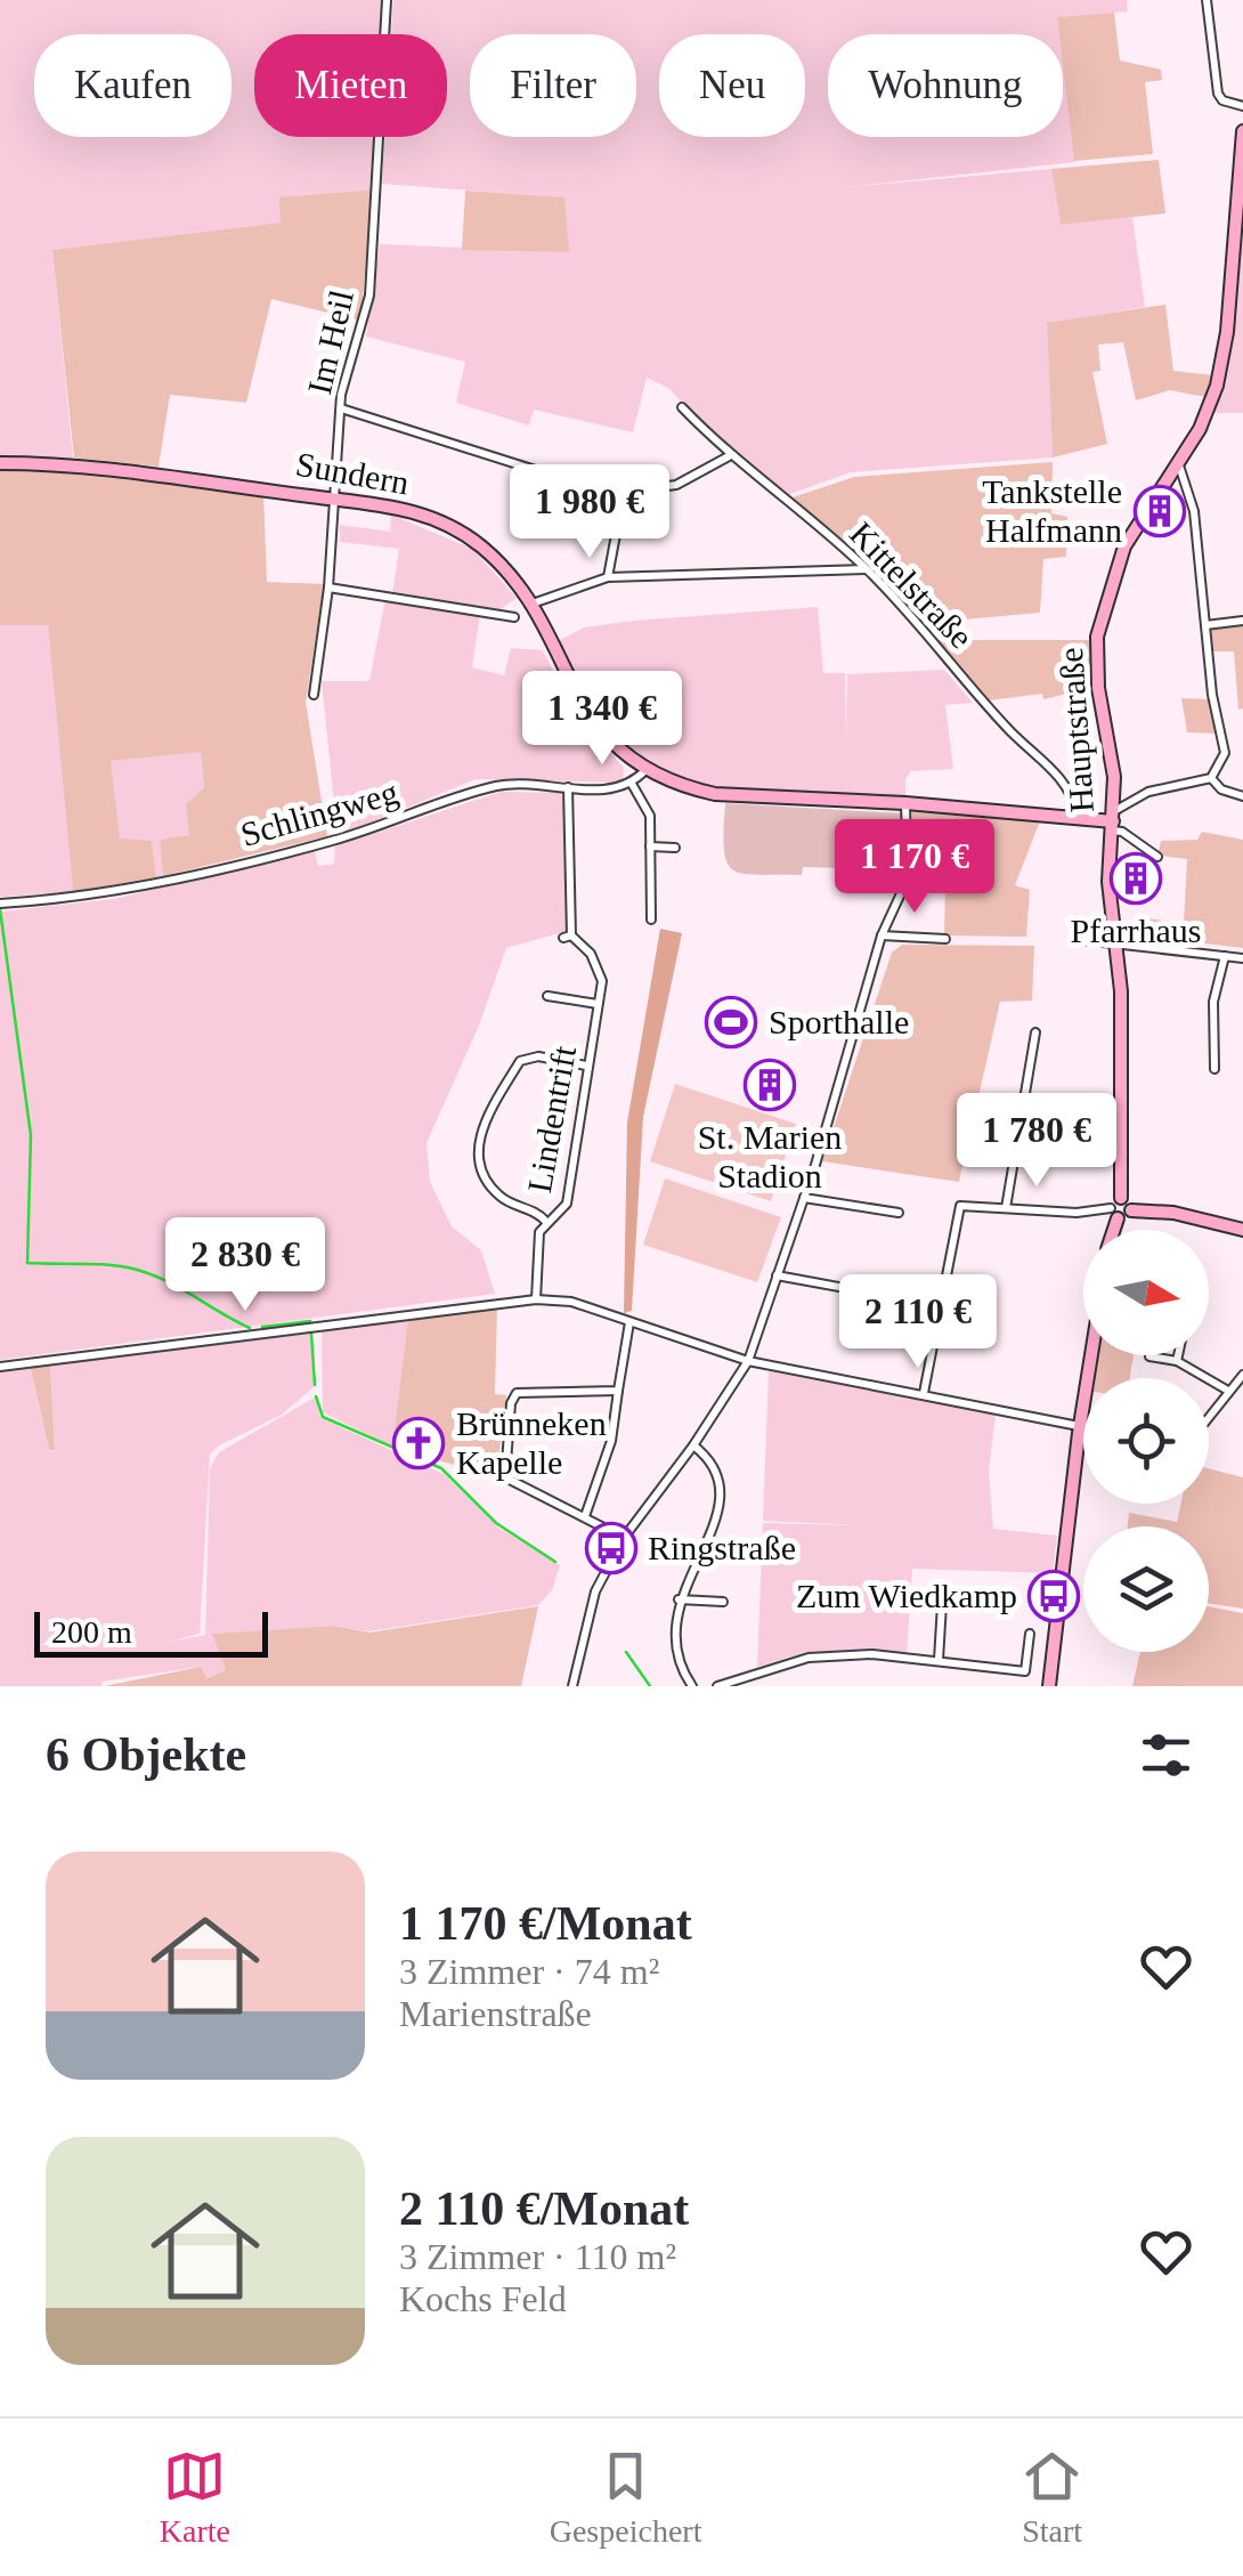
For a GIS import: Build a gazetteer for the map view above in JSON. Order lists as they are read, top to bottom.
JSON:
{
  "streets": {
    "main road": ["Sundern", "Hauptstraße"],
    "street": [
      "Im Heil",
      "Kittelstraße",
      "Schlingweg",
      "Lindentrift"
    ]
  },
  "crossings": [
    ["Im Heil", "Sundern"],
    ["Sundern", "Kittelstraße"],
    ["Sundern", "Hauptstraße"],
    ["Schlingweg", "Lindentrift"]
  ],
  "places": {
    "building": ["Tankstelle Halfmann", "Pfarrhaus", "St. Marien Stadion"],
    "sports": ["Sporthalle"],
    "church": ["Brünneken Kapelle"],
    "bus stop": ["Ringstraße", "Zum Wiedkamp"]
  },
  "scale_bar": "200 m",
  "north": "right",
  "page": {
    "chip": [
      "Kaufen",
      "Mieten",
      "Filter",
      "Neu",
      "Wohnung"
    ],
    "price": [
      "1 980 €",
      "1 340 €",
      "1 170 €",
      "1 780 €",
      "2 830 €",
      "2 110 €"
    ],
    "scale": "200 m",
    "heading": "6 Objekte",
    "list": [
      {
        "name": "1 170 €/Monat",
        "note": "3 Zimmer · 74 m² · Marienstraße"
      },
      {
        "name": "2 110 €/Monat",
        "note": "3 Zimmer · 110 m² · Kochs Feld"
      }
    ],
    "tabs": ["Karte", "Gespeichert", "Start"]
  }
}
